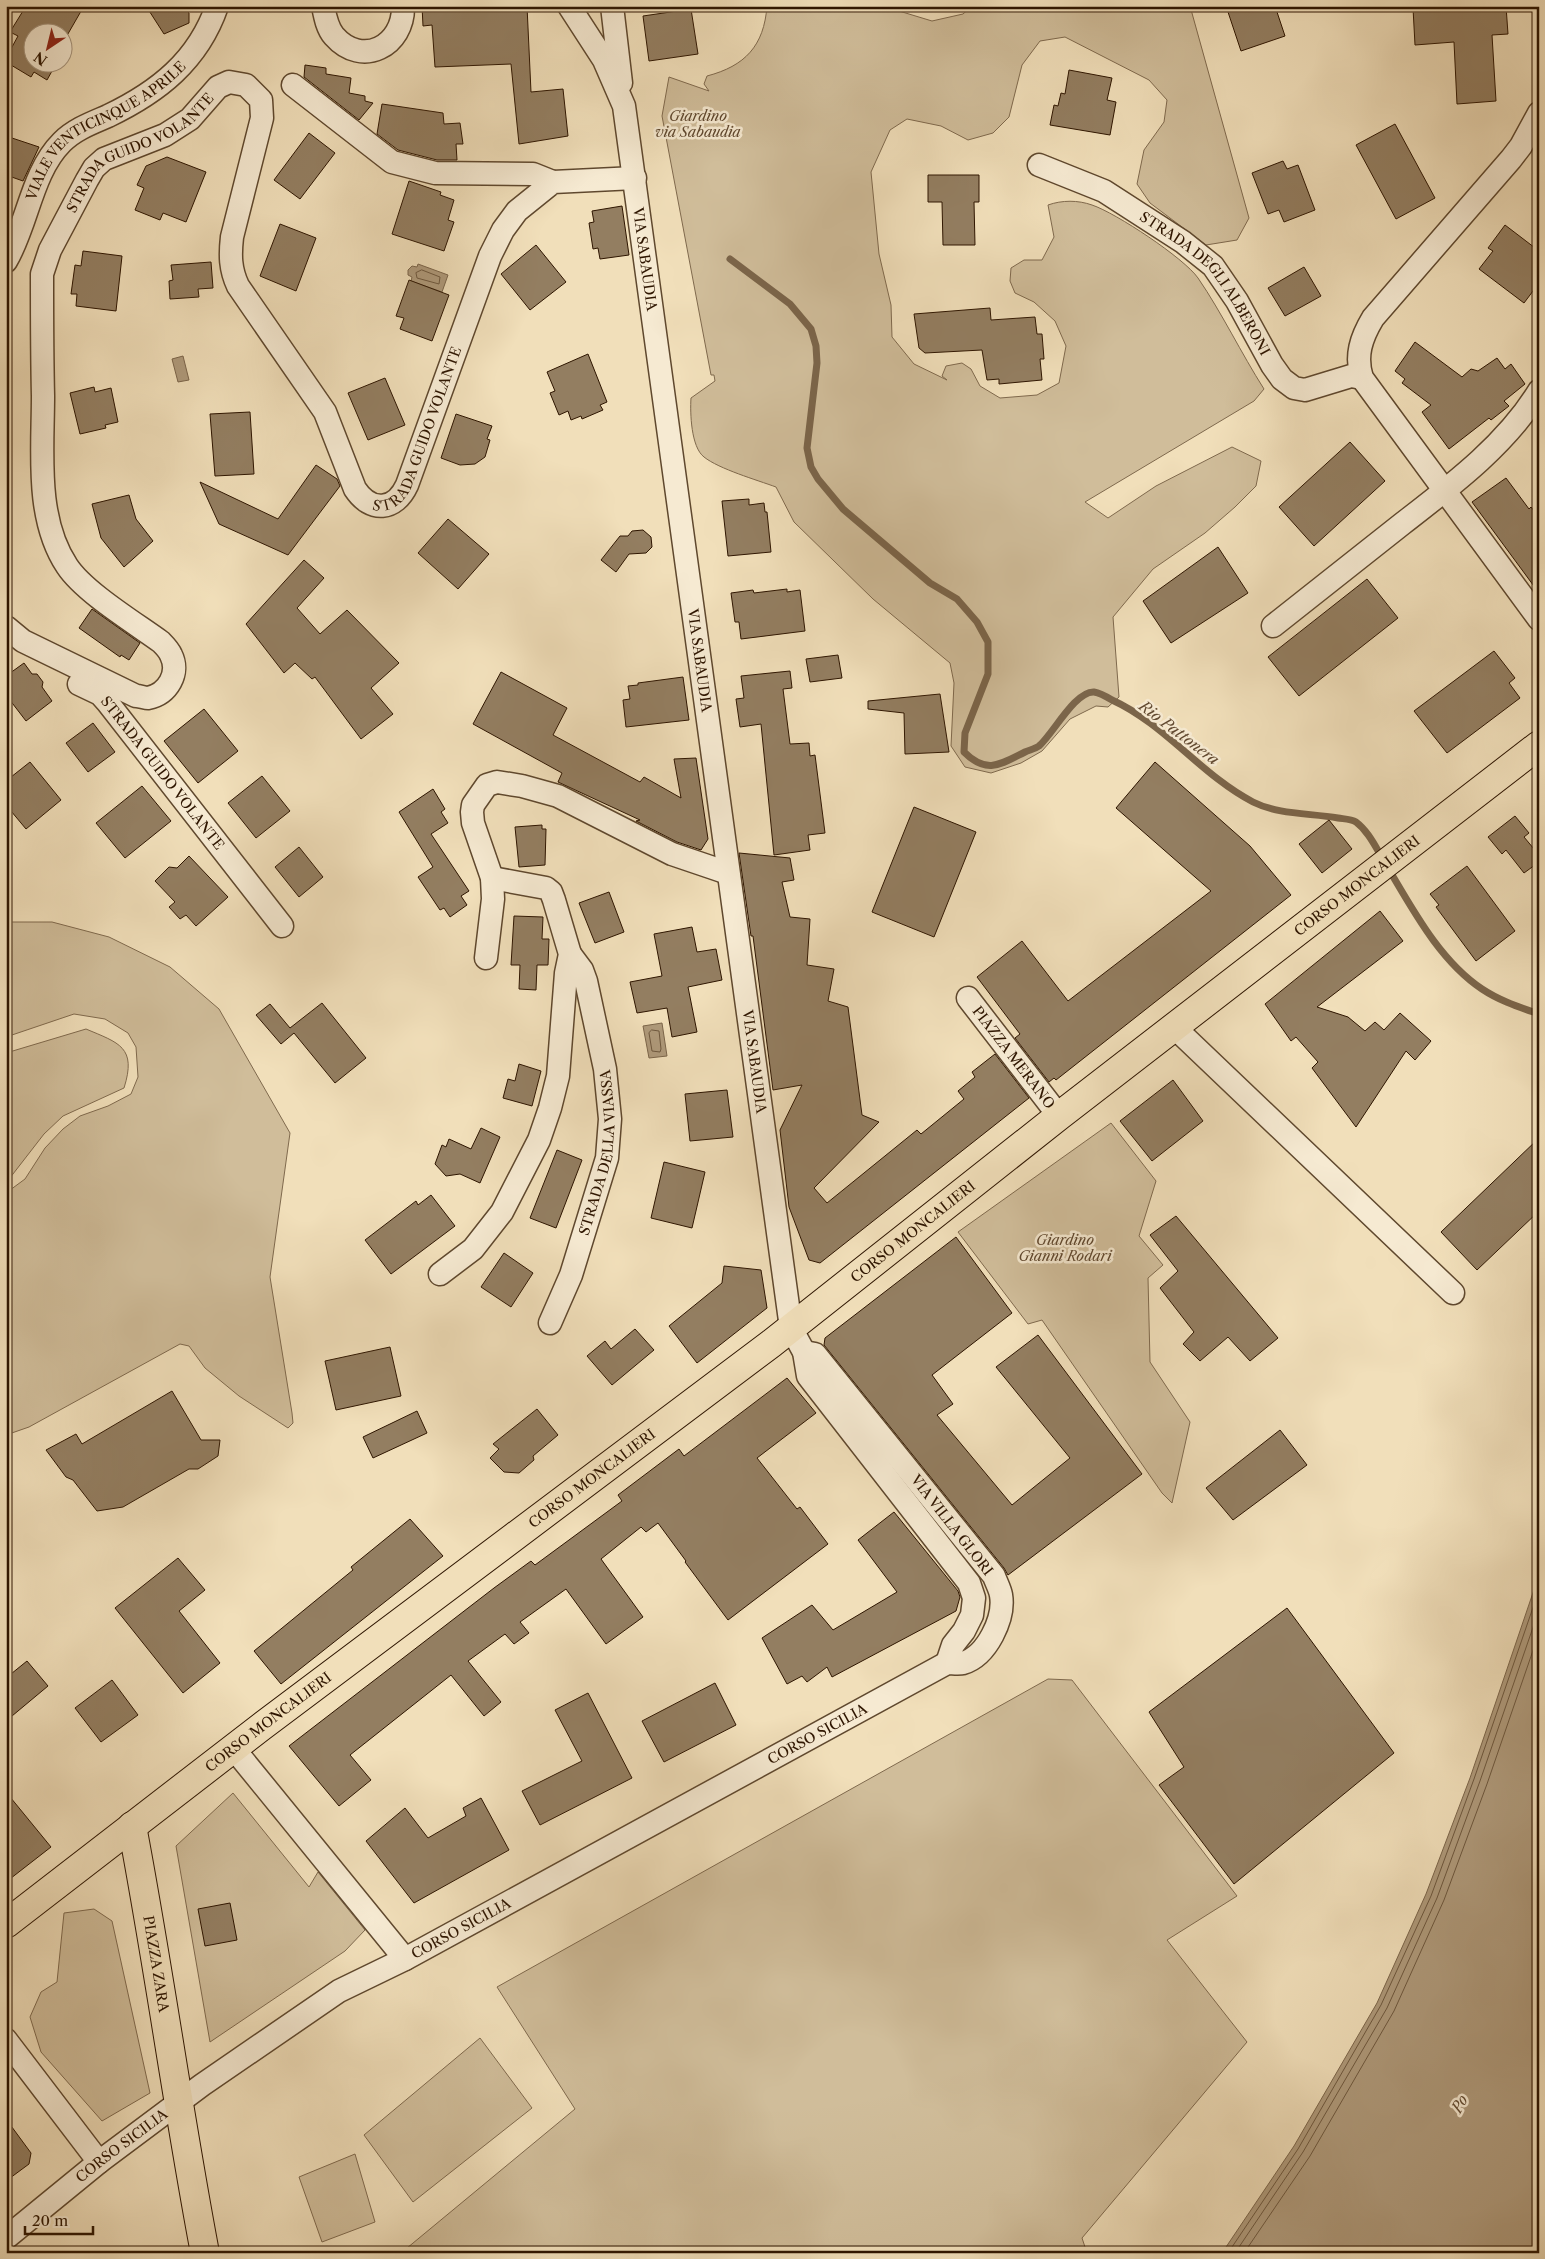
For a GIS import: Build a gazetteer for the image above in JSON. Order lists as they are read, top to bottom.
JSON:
{
  "streets": {
    "main road": ["CORSO MONCALIERI", "PIAZZA ZARA"],
    "street": [
      "VIALE VENTICINQUE APRILE",
      "STRADA GUIDO VOLANTE",
      "VIA SABAUDIA",
      "STRADA DEGLI ALBERONI",
      "PIAZZA MERANO",
      "STRADA DELLA VIASSA",
      "VIA VILLA GLORI",
      "CORSO SICILIA"
    ]
  },
  "crossings": [
    ["VIA SABAUDIA", "CORSO MONCALIERI"],
    ["VIA SABAUDIA", "VIA VILLA GLORI"],
    ["CORSO MONCALIERI", "PIAZZA MERANO"],
    ["CORSO MONCALIERI", "VIA VILLA GLORI"],
    ["CORSO MONCALIERI", "PIAZZA ZARA"],
    ["VIA VILLA GLORI", "CORSO SICILIA"],
    ["CORSO SICILIA", "PIAZZA ZARA"]
  ],
  "water": ["Rio Pattonera", "Po"],
  "parks": ["Giardino via Sabaudia", "Giardino Gianni Rodari"],
  "scale_bar": "20 m",
  "north": "bottom left"
}
